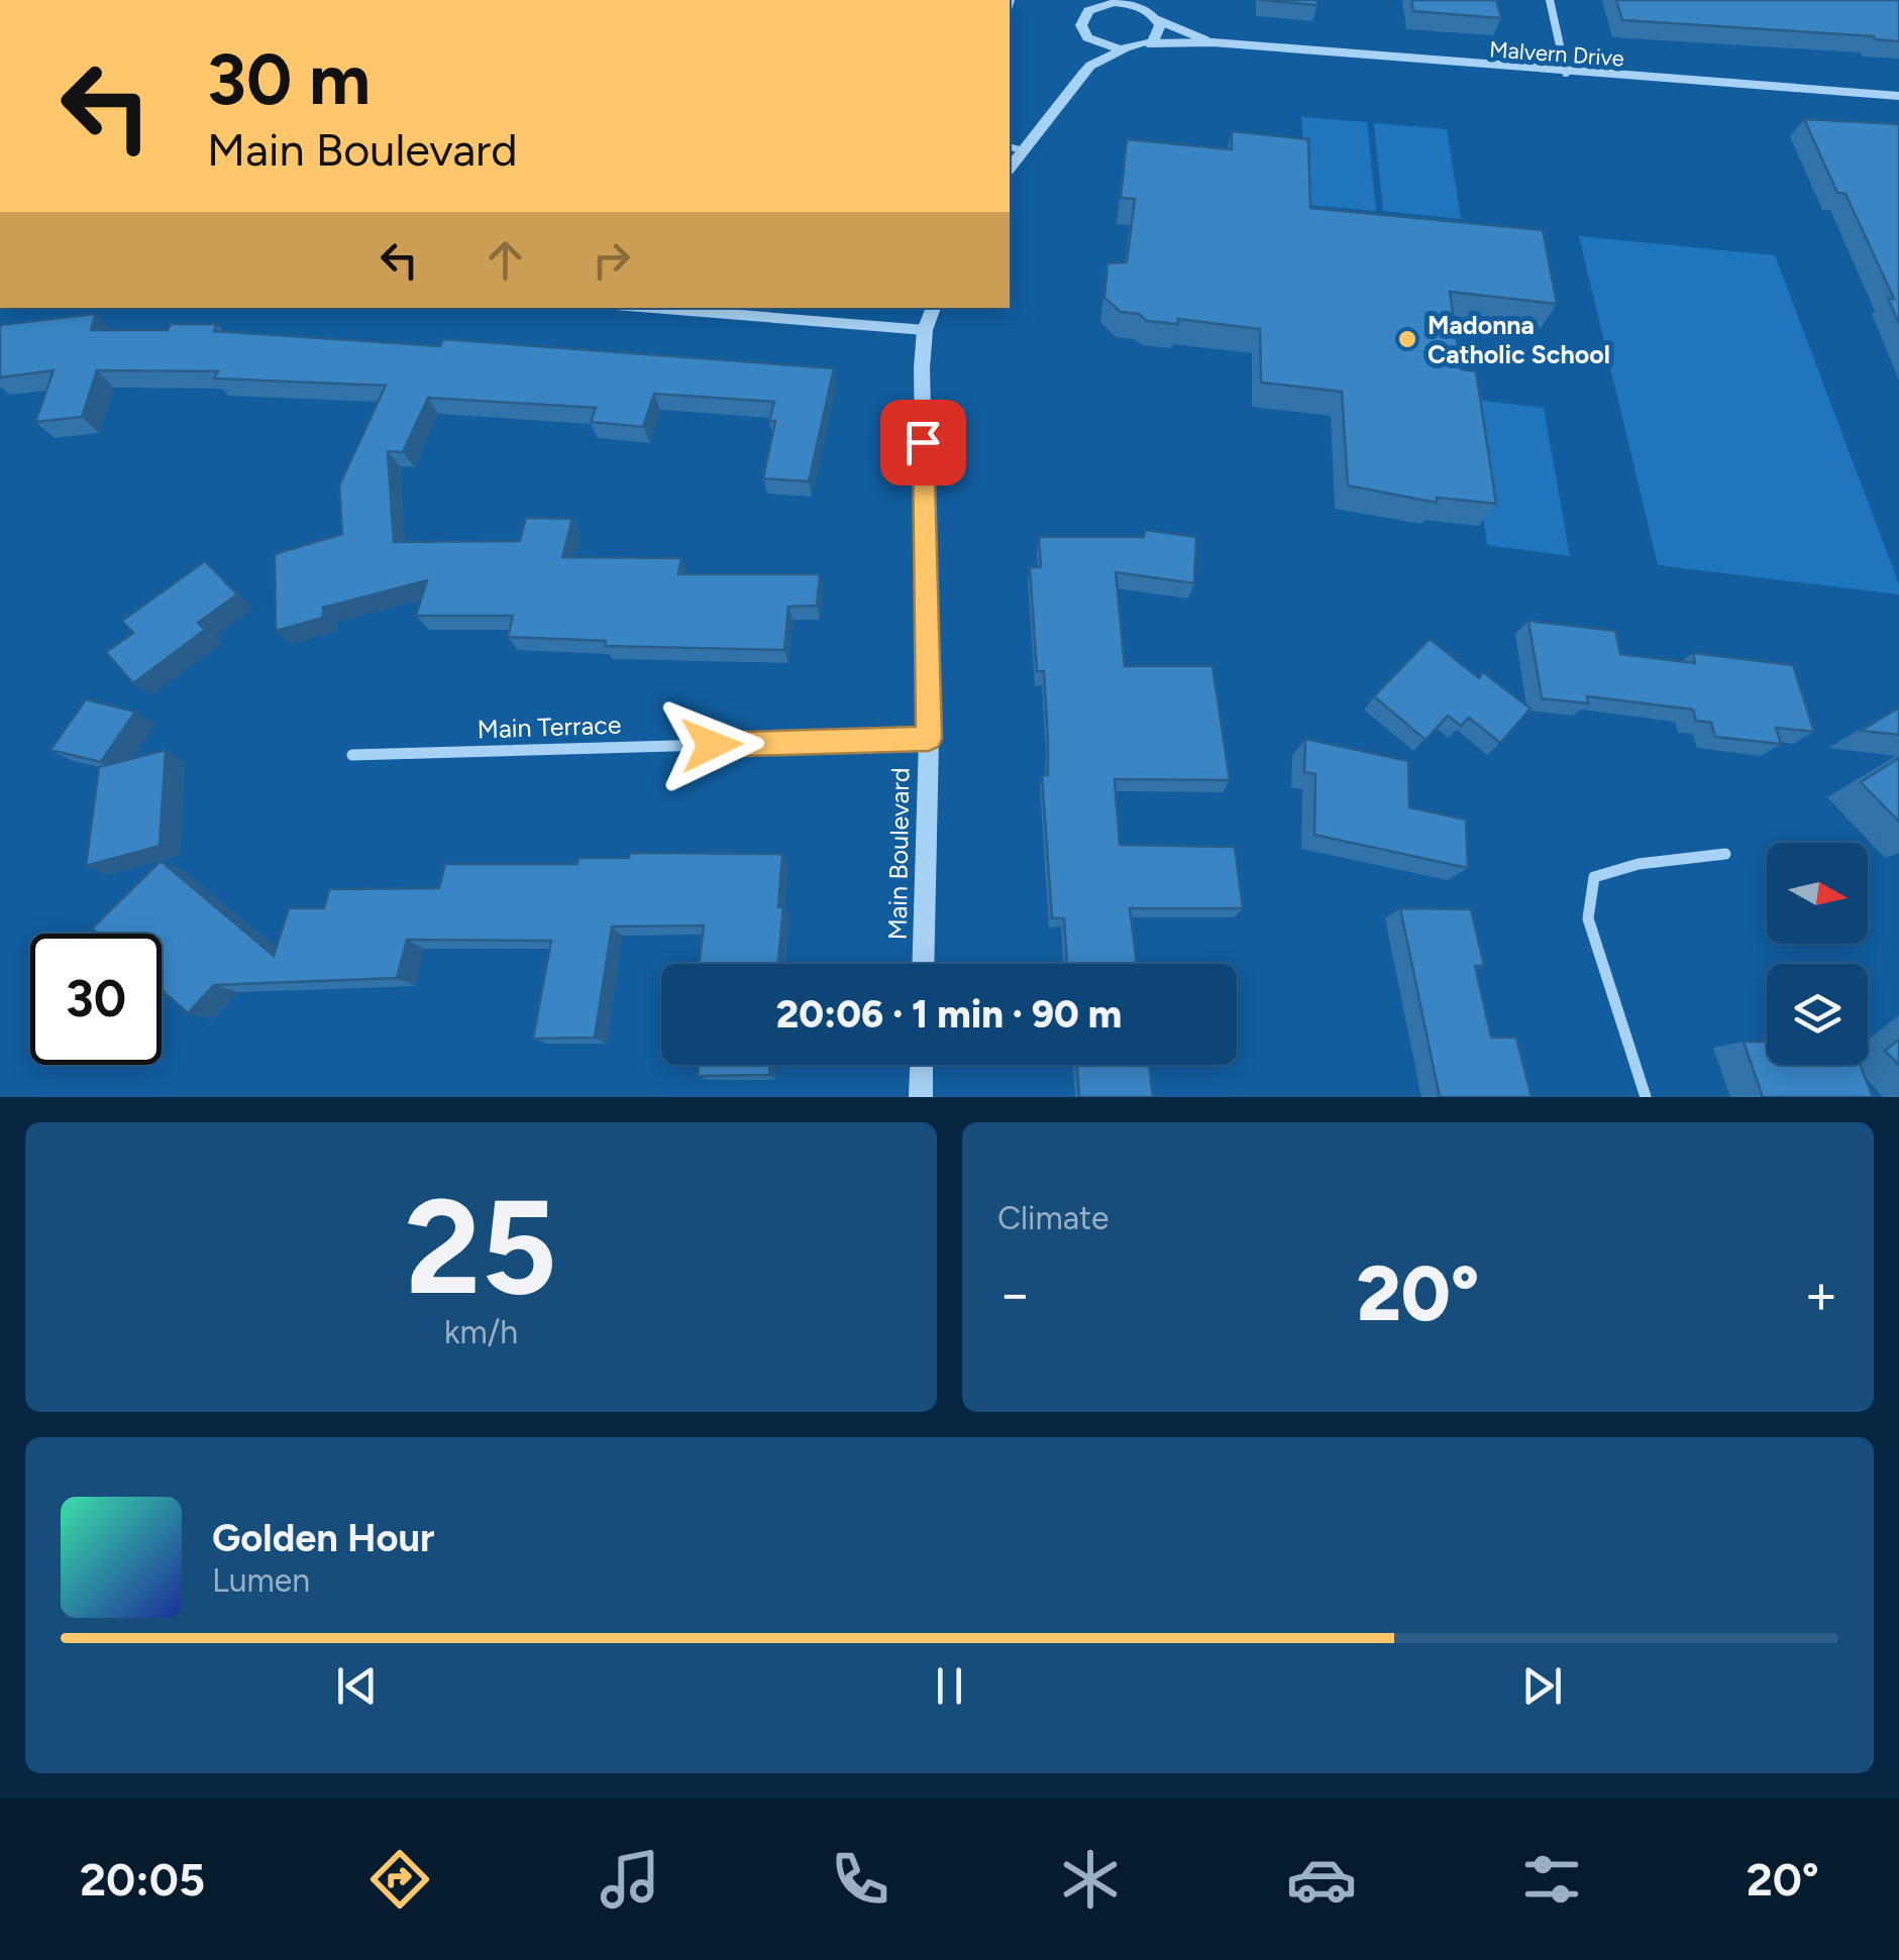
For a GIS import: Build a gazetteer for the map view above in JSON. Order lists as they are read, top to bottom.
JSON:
{
  "streets": {
    "street": ["Malvern Drive", "Main Terrace", "Main Boulevard"]
  },
  "crossings": [
    ["Main Terrace", "Main Boulevard"]
  ],
  "places": ["Madonna Catholic School"],
  "north": "right",
  "page": {
    "turn": ["30 m", "Main Boulevard"],
    "limit": "30",
    "trip": "20:06 · 1 min · 90 m",
    "tile": [
      ["25", "km/h"],
      "Climate"
    ],
    "heat": ["−", "20°", "+"],
    "song": ["Golden Hour", "Lumen"],
    "tabs": ["20:05", "20°"]
  }
}
